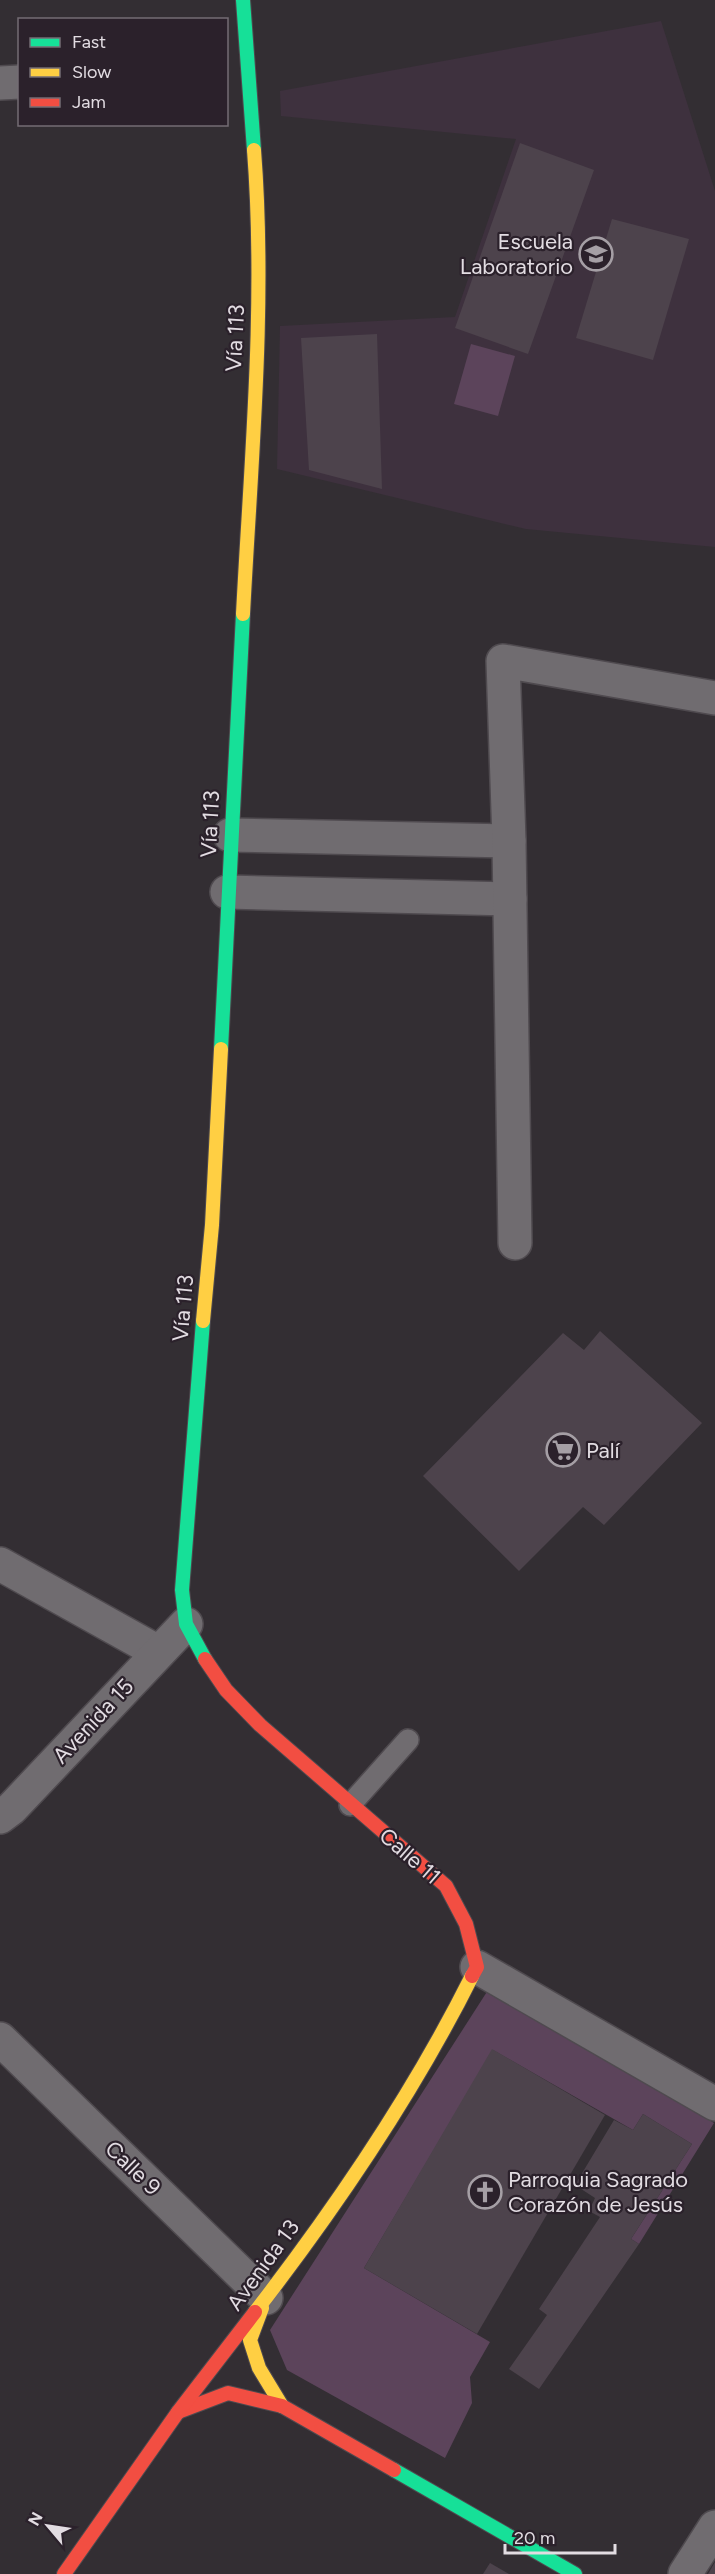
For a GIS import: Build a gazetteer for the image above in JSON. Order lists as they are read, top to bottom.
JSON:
{
  "streets": {
    "main road": ["Vía 113", "Calle 11", "Avenida 13"],
    "street": ["Avenida 15", "Calle 9"]
  },
  "crossings": [
    ["Vía 113", "Avenida 15"],
    ["Vía 113", "Calle 11"],
    ["Avenida 15", "Calle 11"],
    ["Calle 11", "Avenida 13"],
    ["Calle 9", "Avenida 13"]
  ],
  "places": {
    "school or university": ["Escuela Laboratorio"],
    "supermarket": ["Palí"],
    "church": ["Parroquia Sagrado Corazón de Jesús"]
  },
  "legend": ["Fast", "Slow", "Jam"],
  "scale_bar": "20 m",
  "north": "top left"
}
